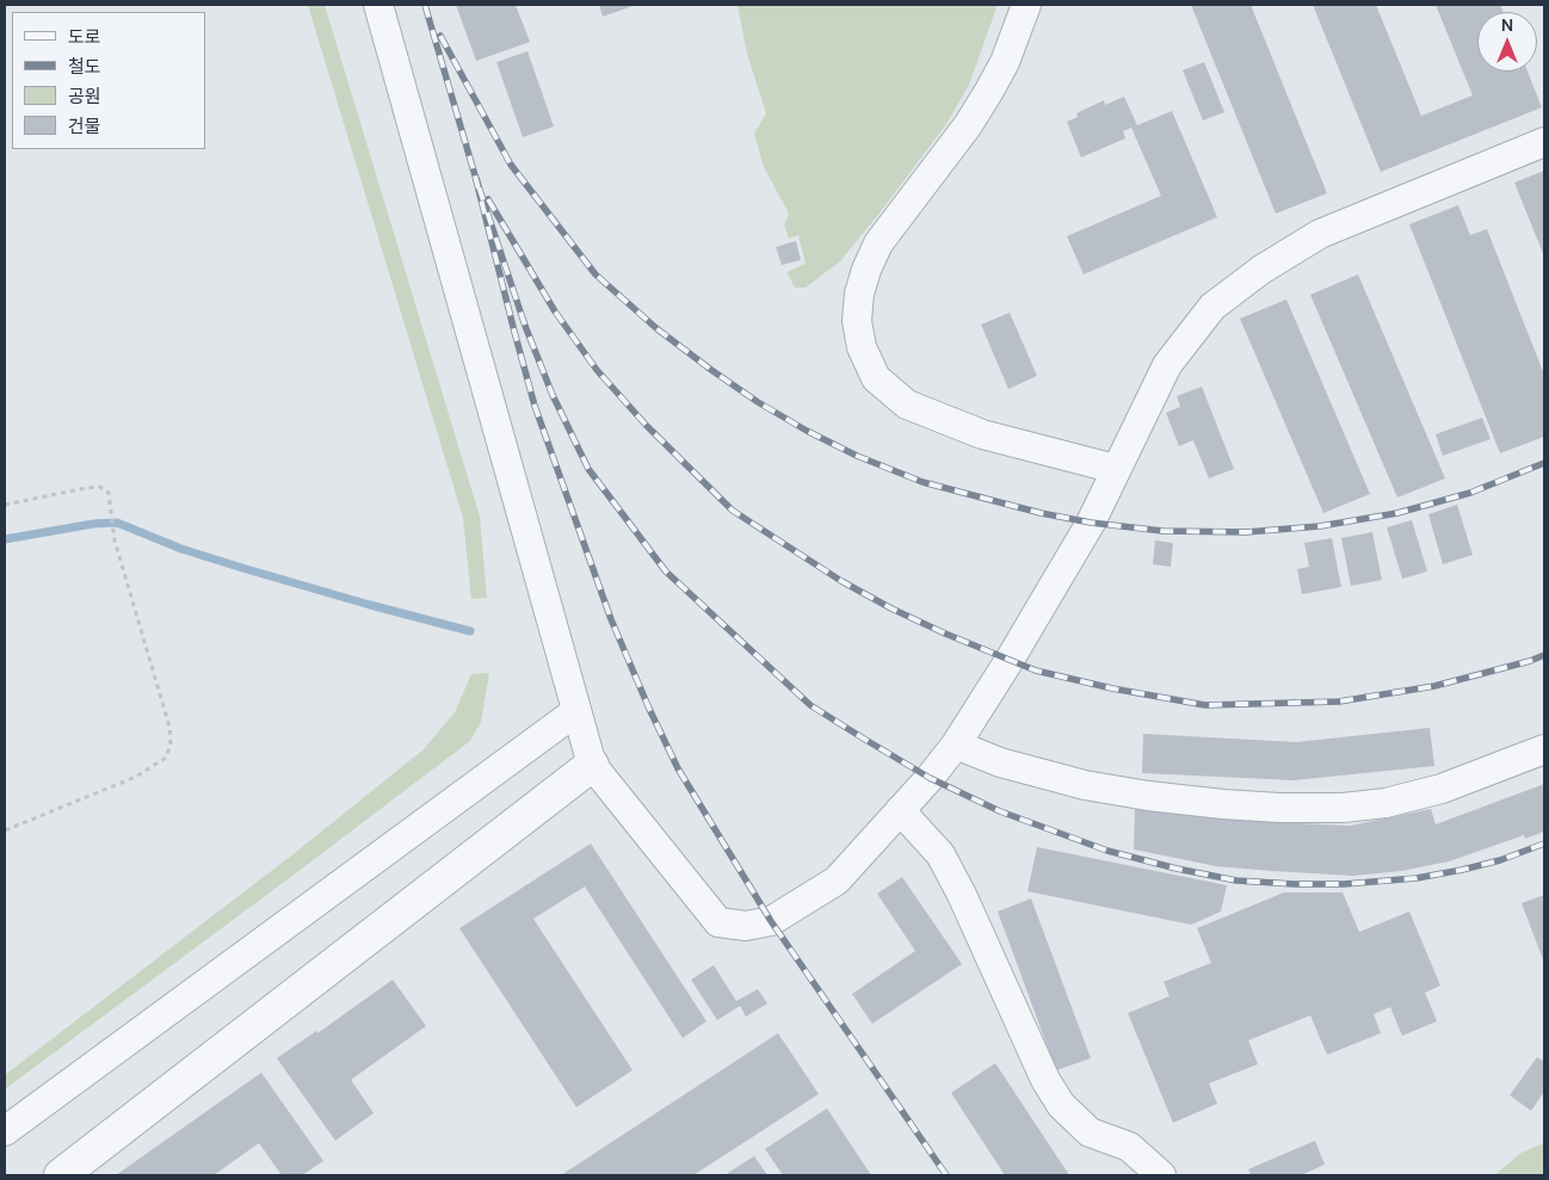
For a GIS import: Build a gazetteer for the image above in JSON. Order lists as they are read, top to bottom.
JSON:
{
  "legend": [
    "도로",
    "철도",
    "공원",
    "건물"
  ],
  "north": "top"
}
